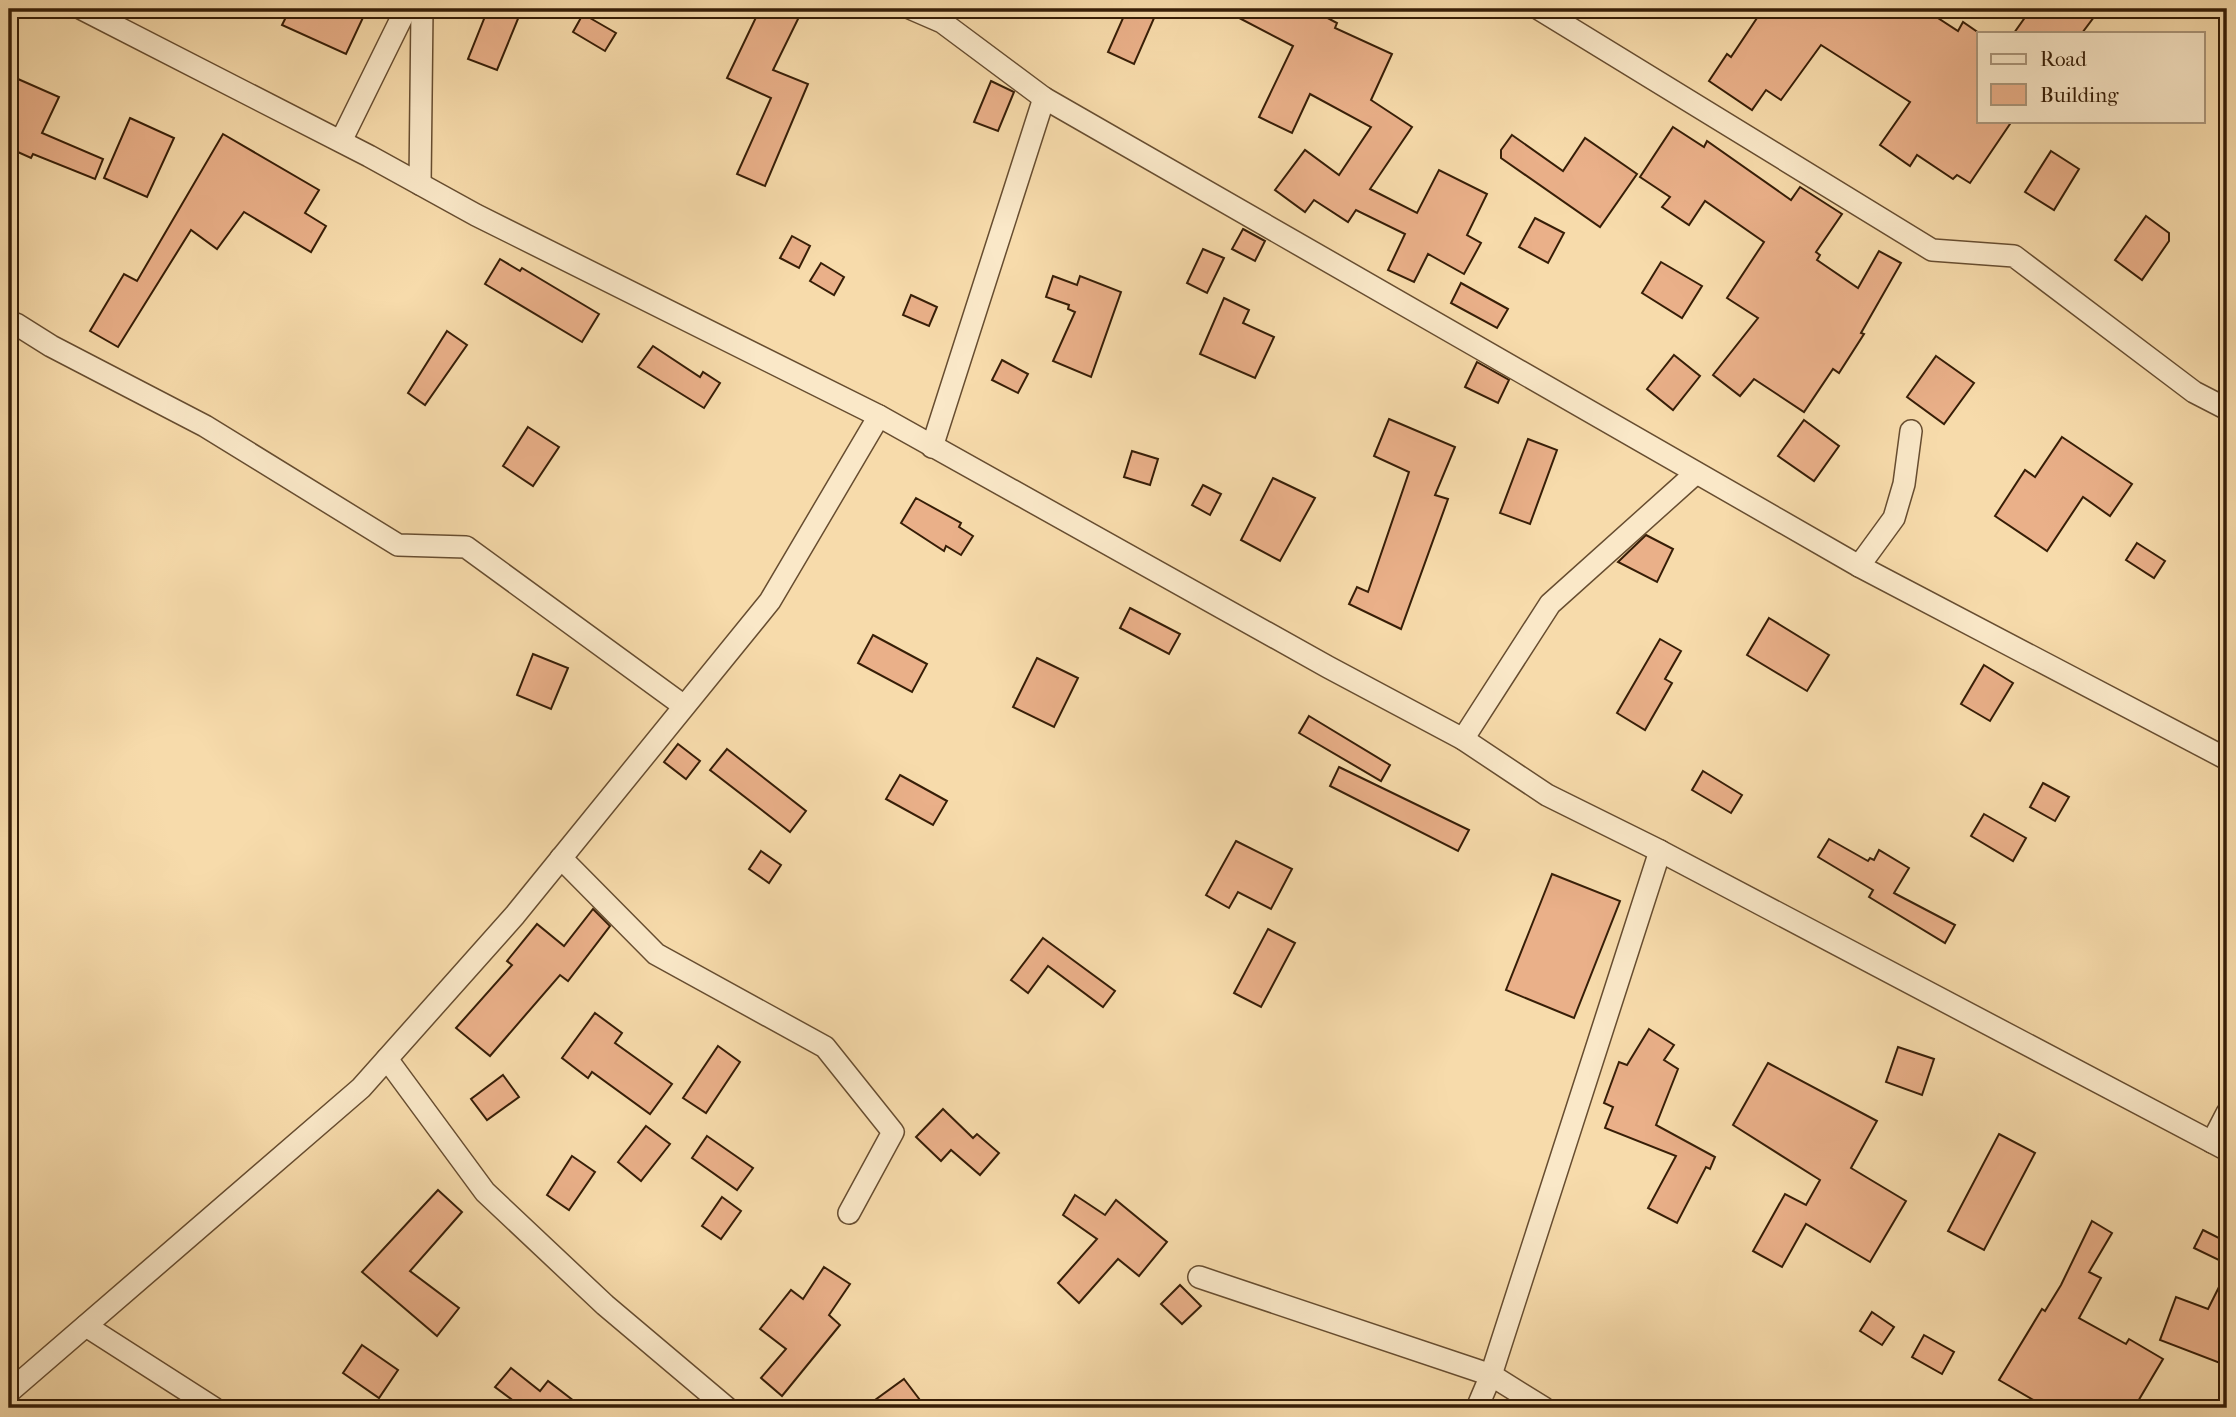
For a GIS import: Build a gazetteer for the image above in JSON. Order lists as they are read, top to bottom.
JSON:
{
  "legend": ["Road", "Building"]
}
